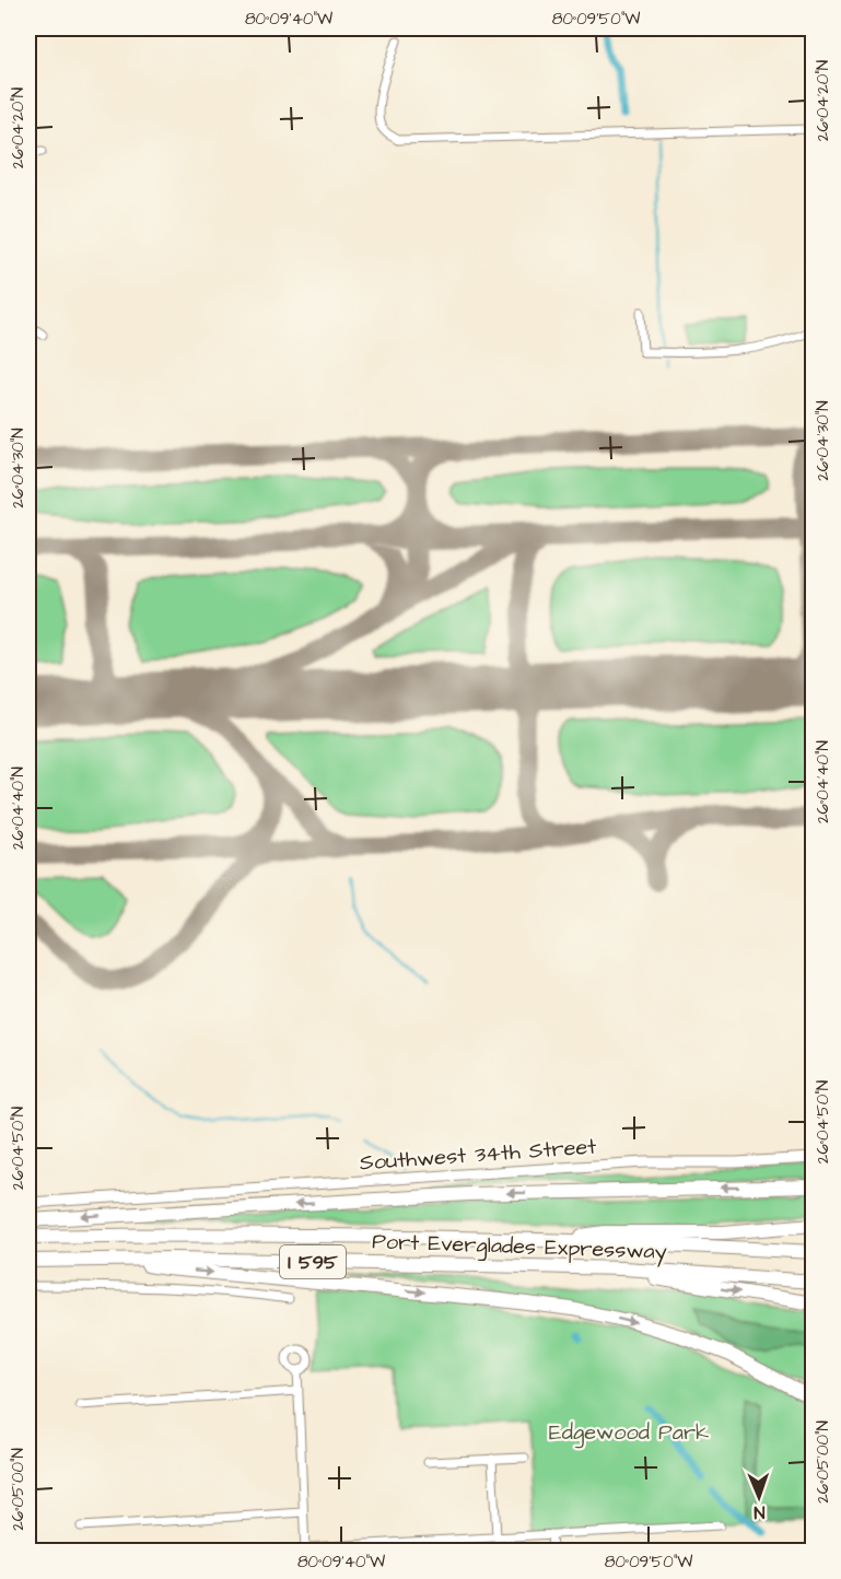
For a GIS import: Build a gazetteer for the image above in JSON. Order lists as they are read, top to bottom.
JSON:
{
  "streets": {
    "highway": ["Port Everglades Expressway", "I 595"],
    "street": ["Southwest 34th Street"]
  },
  "parks": ["Edgewood Park"],
  "north": "bottom",
  "coordinates": [
    "80°09'40\"W",
    "80°09'50\"W",
    "26°04'20\"N",
    "26°04'30\"N",
    "26°04'40\"N",
    "26°04'50\"N",
    "26°05'00\"N"
  ]
}
